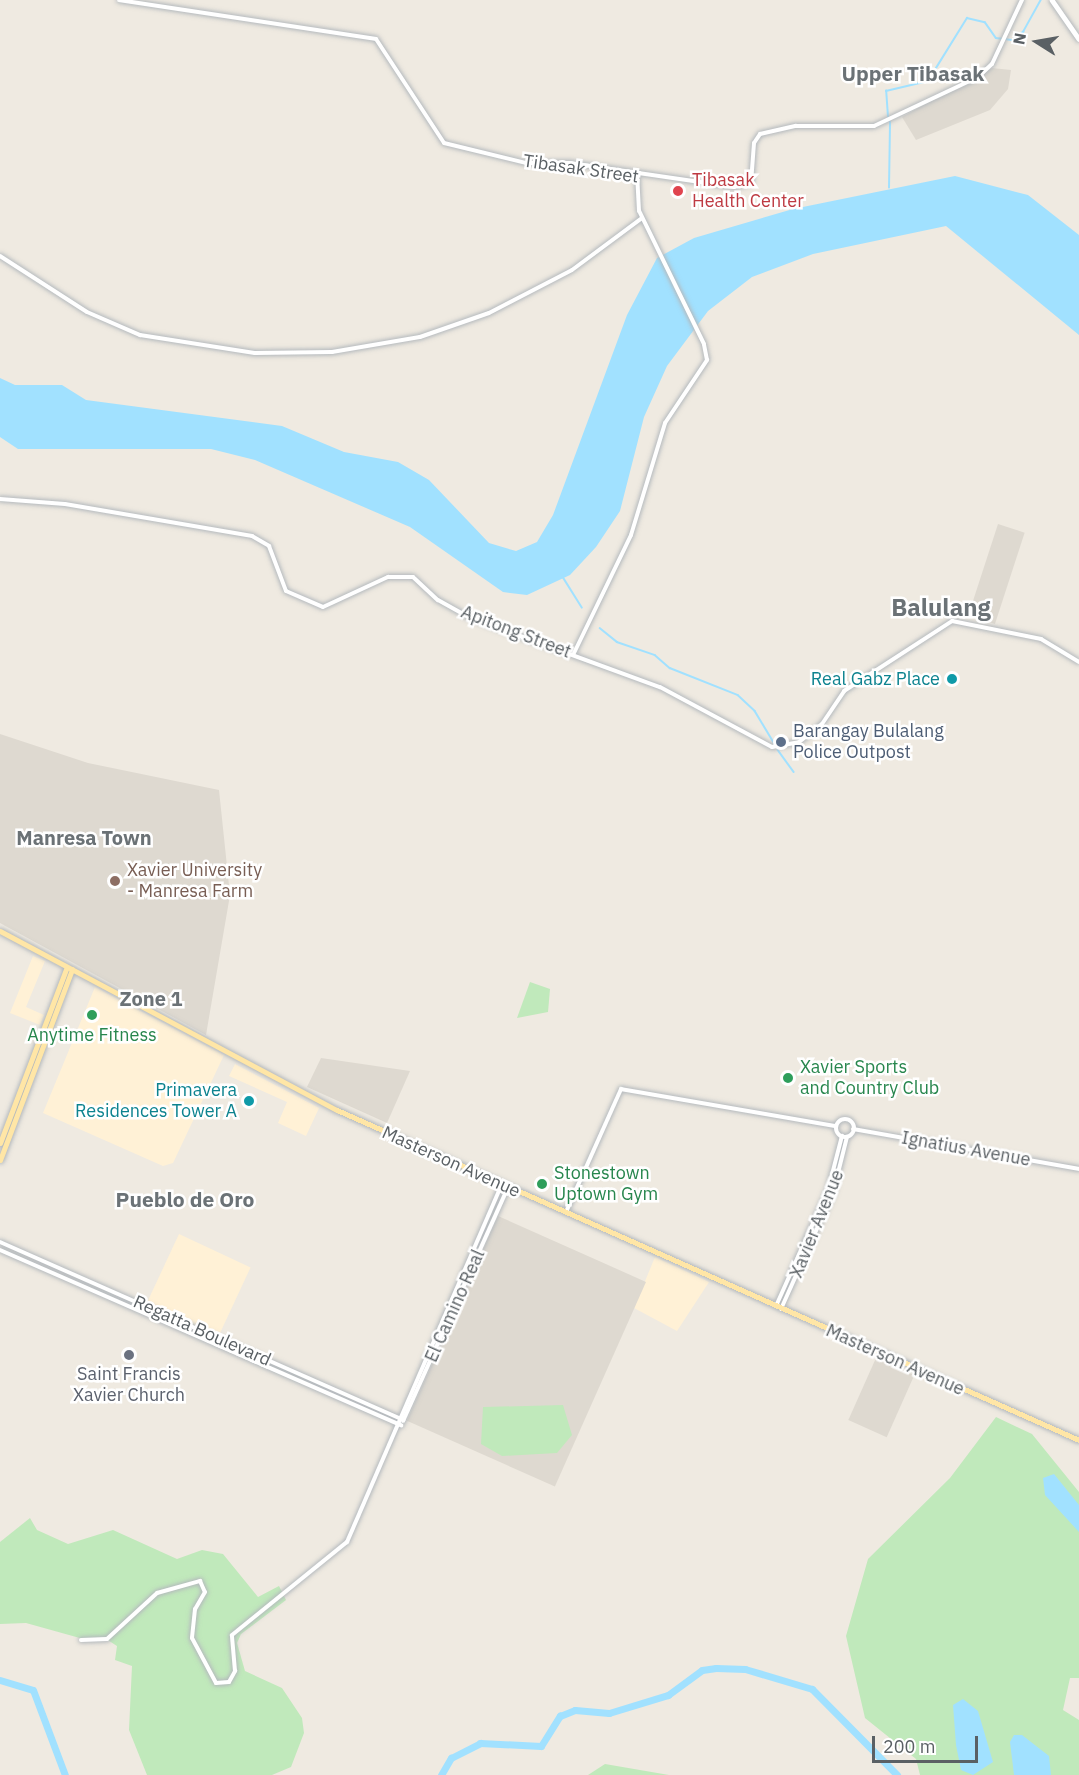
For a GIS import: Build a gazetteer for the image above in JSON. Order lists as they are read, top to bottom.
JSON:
{
  "streets": {
    "main road": ["Masterson Avenue"],
    "street": [
      "Tibasak Street",
      "Apitong Street",
      "Ignatius Avenue",
      "Xavier Avenue",
      "El Camino Real",
      "Regatta Boulevard"
    ]
  },
  "crossings": [
    ["Masterson Avenue", "Xavier Avenue"],
    ["Masterson Avenue", "El Camino Real"],
    ["El Camino Real", "Regatta Boulevard"]
  ],
  "districts": [
    "Upper Tibasak",
    "Balulang",
    "Manresa Town",
    "Zone 1",
    "Pueblo de Oro"
  ],
  "places": [
    "Tibasak Health Center",
    "Real Gabz Place",
    "Barangay Bulalang Police Outpost",
    "Xavier University - Manresa Farm",
    "Anytime Fitness",
    "Xavier Sports and Country Club",
    "Primavera Residences Tower A",
    "Stonestown Uptown Gym",
    "Saint Francis Xavier Church"
  ],
  "scale_bar": "200 m",
  "north": "left"
}
